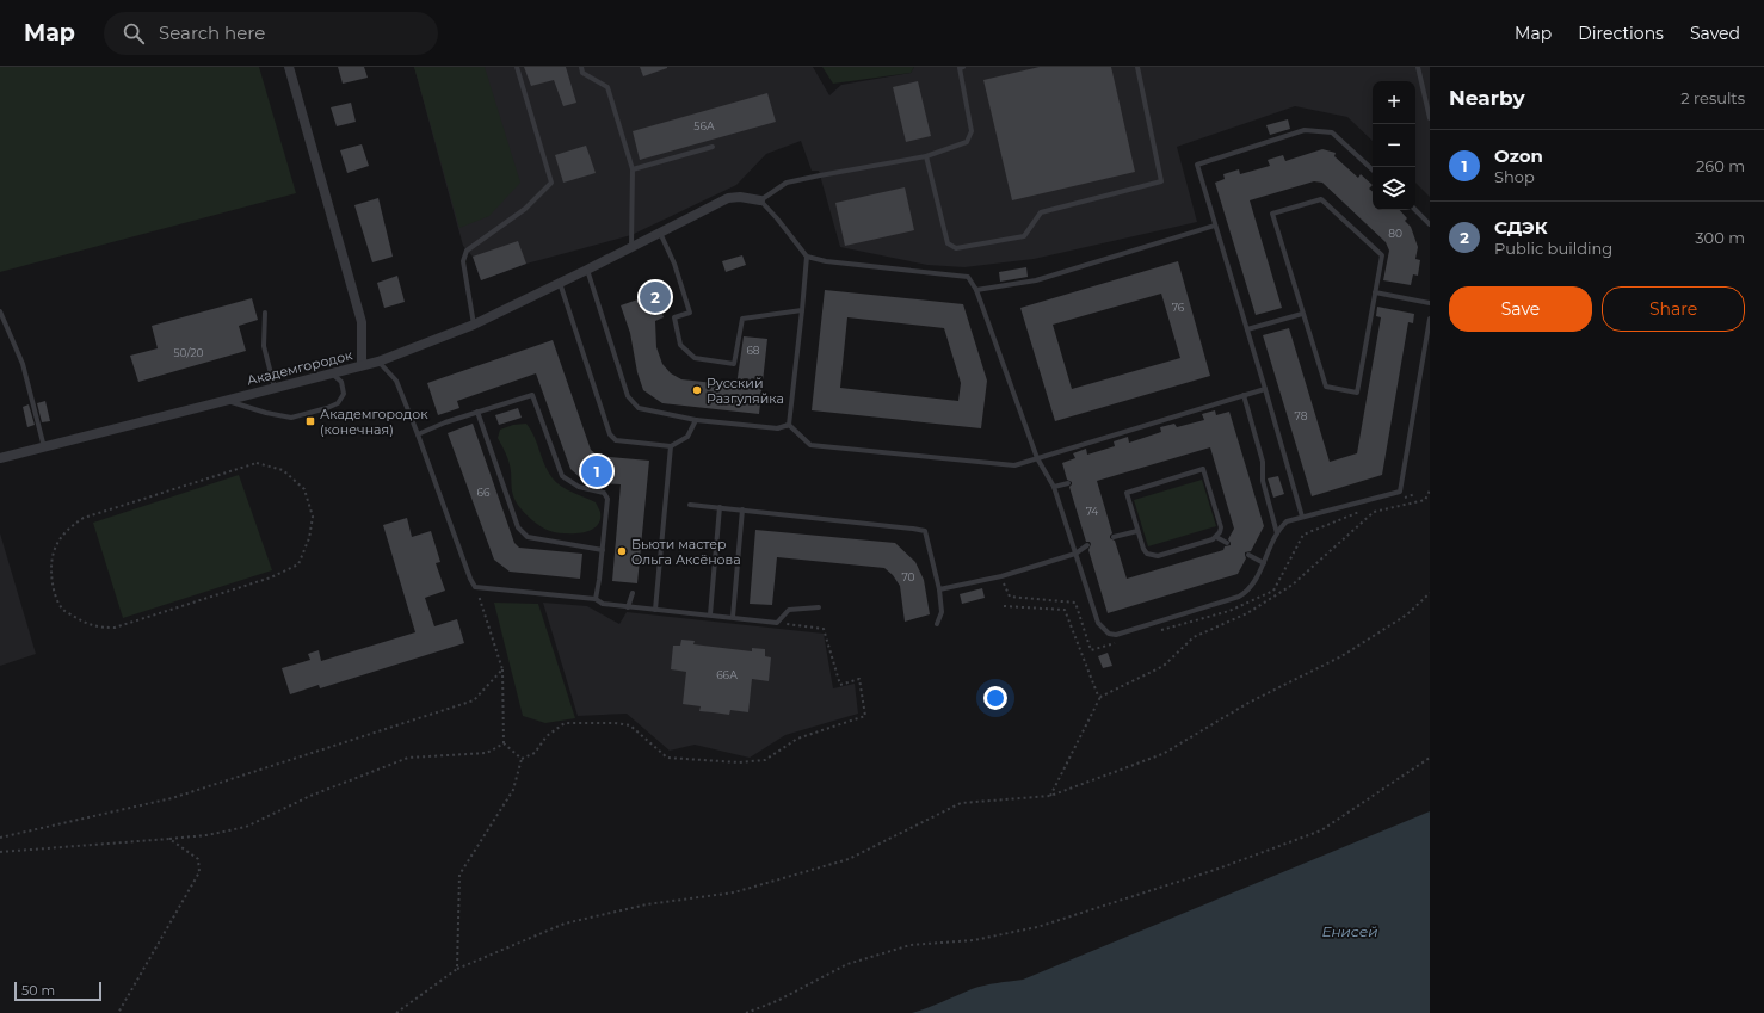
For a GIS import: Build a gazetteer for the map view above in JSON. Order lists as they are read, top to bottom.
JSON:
{
  "streets": {
    "street": ["Академгородок"]
  },
  "water": ["Енисей"],
  "places": {
    "other": ["Русский Разгуляйка", "Бьюти мастер Oльга Аксёнова"],
    "transit": ["Академгородок (конечная)"]
  },
  "house_numbers": [
    "56А",
    "80",
    "76",
    "68",
    "50/20",
    "78",
    "66",
    "74",
    "70",
    "66А"
  ],
  "scale_bar": "50 m",
  "page": {
    "header": "Map",
    "search": "Search here",
    "nav": ["Map", "Directions", "Saved"],
    "heading": ["Nearby", "2 results"],
    "map_buttons": ["+", "−"],
    "list": [
      {
        "mark": "1",
        "name": "Ozon",
        "note": "Shop",
        "value": "260 m"
      },
      {
        "mark": "2",
        "name": "СДЭК",
        "note": "Public building",
        "value": "300 m"
      }
    ],
    "buttons": ["Save", "Share"],
    "pins": ["2", "1"],
    "scale": "50 m"
  }
}
